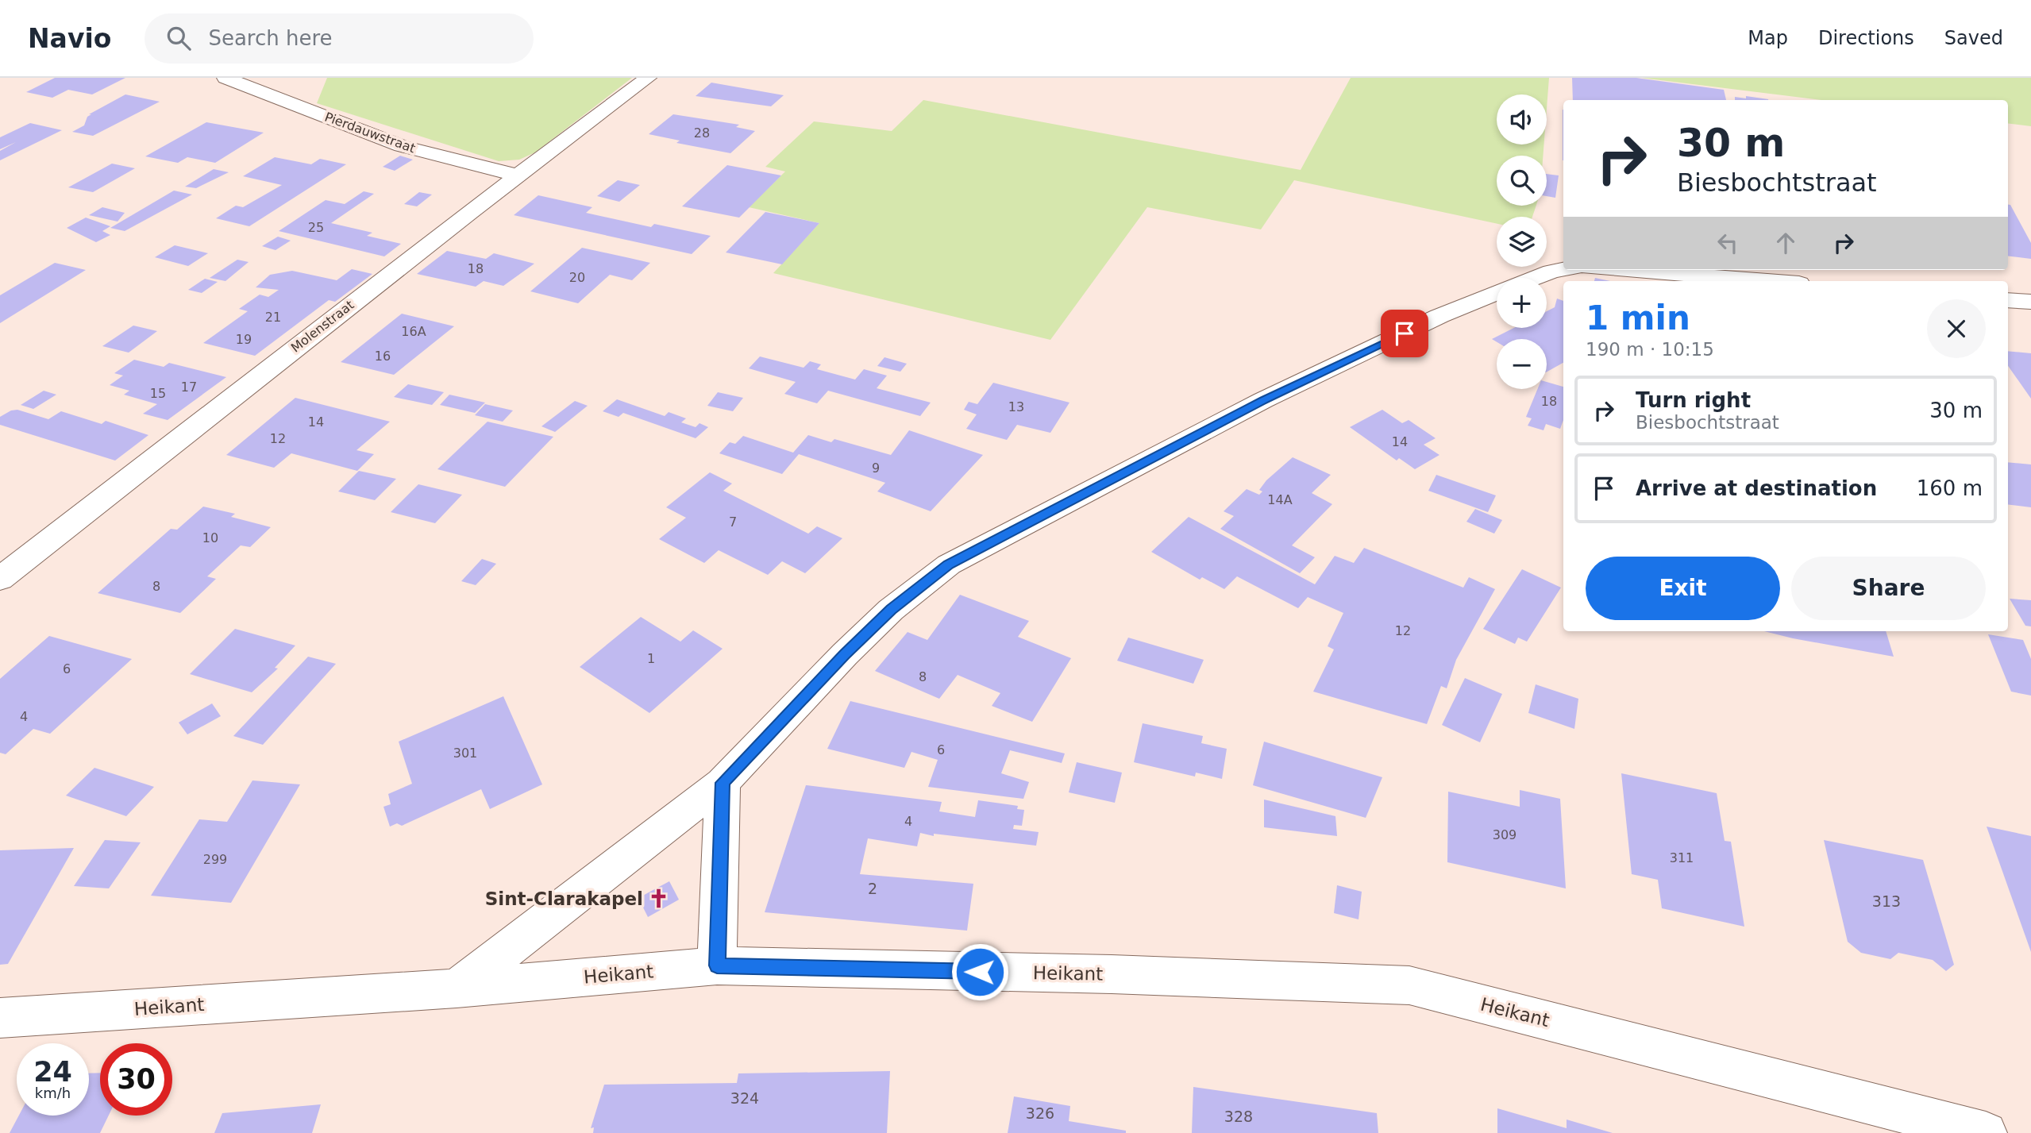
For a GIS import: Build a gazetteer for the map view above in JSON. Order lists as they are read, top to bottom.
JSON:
{
  "streets": {
    "street": ["Pierdauwstraat", "Molenstraat", "Heikant"]
  },
  "crossings": [
    ["Pierdauwstraat", "Molenstraat"]
  ],
  "places": {
    "church": ["Sint-Clarakapel"]
  },
  "house_numbers": [
    "28",
    "25",
    "18",
    "20",
    "21",
    "16A",
    "19",
    "16",
    "17",
    "15",
    "18",
    "13",
    "14",
    "12",
    "14",
    "9",
    "14A",
    "7",
    "10",
    "8",
    "12",
    "1",
    "6",
    "8",
    "4",
    "6",
    "301",
    "4",
    "309",
    "311",
    "299",
    "2",
    "313",
    "324",
    "326",
    "328"
  ],
  "page": {
    "header": "Navio",
    "search": "Search here",
    "nav": ["Map", "Directions", "Saved"],
    "map_buttons": ["+", "−"],
    "turn": ["30 m", "Biesbochtstraat"],
    "heading": ["1 min", "190 m · 10:15"],
    "list": [
      {
        "name": "Turn right",
        "note": "Biesbochtstraat",
        "value": "30 m"
      },
      {
        "name": "Arrive at destination",
        "value": "160 m"
      }
    ],
    "buttons": ["Exit", "Share"],
    "speed": "24 km/h",
    "limit": "30"
  }
}
